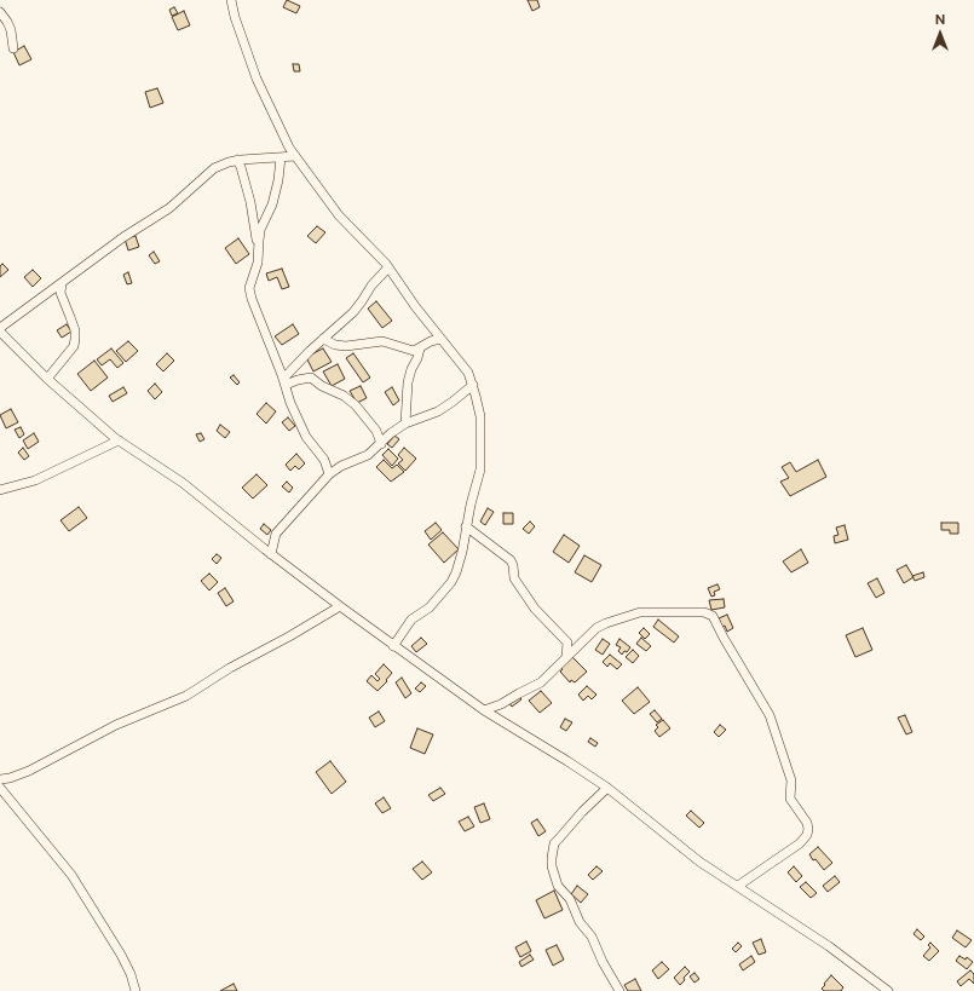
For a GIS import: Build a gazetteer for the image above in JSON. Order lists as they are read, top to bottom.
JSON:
{
  "north": "top"
}
